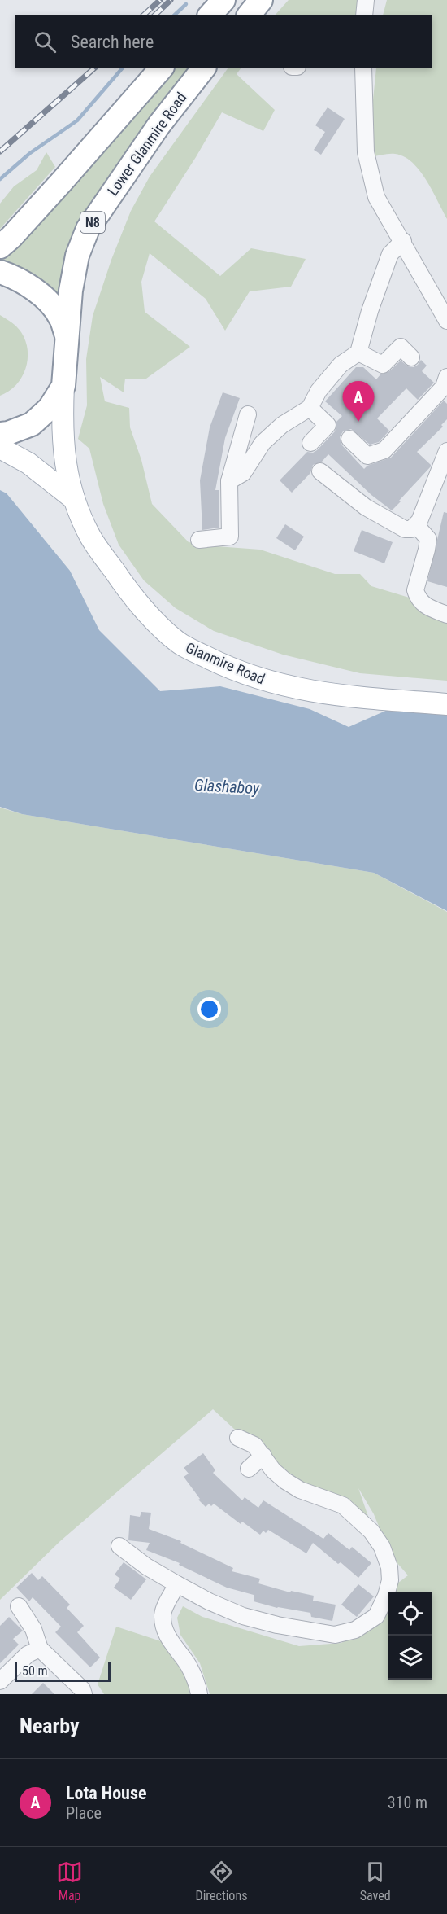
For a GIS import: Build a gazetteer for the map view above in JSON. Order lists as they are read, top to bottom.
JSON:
{
  "streets": {
    "highway": ["Lower Glanmire Road", "N8"],
    "main road": ["Glanmire Road"]
  },
  "crossings": [
    ["Lower Glanmire Road", "N8"],
    ["N8", "Glanmire Road"]
  ],
  "water": ["Glashaboy"],
  "scale_bar": "50 m",
  "page": {
    "search": "Search here",
    "pins": "A",
    "scale": "50 m",
    "heading": "Nearby",
    "list": [
      {
        "mark": "A",
        "name": "Lota House",
        "note": "Place",
        "value": "310 m"
      }
    ],
    "nav": ["Map", "Directions", "Saved"]
  }
}
